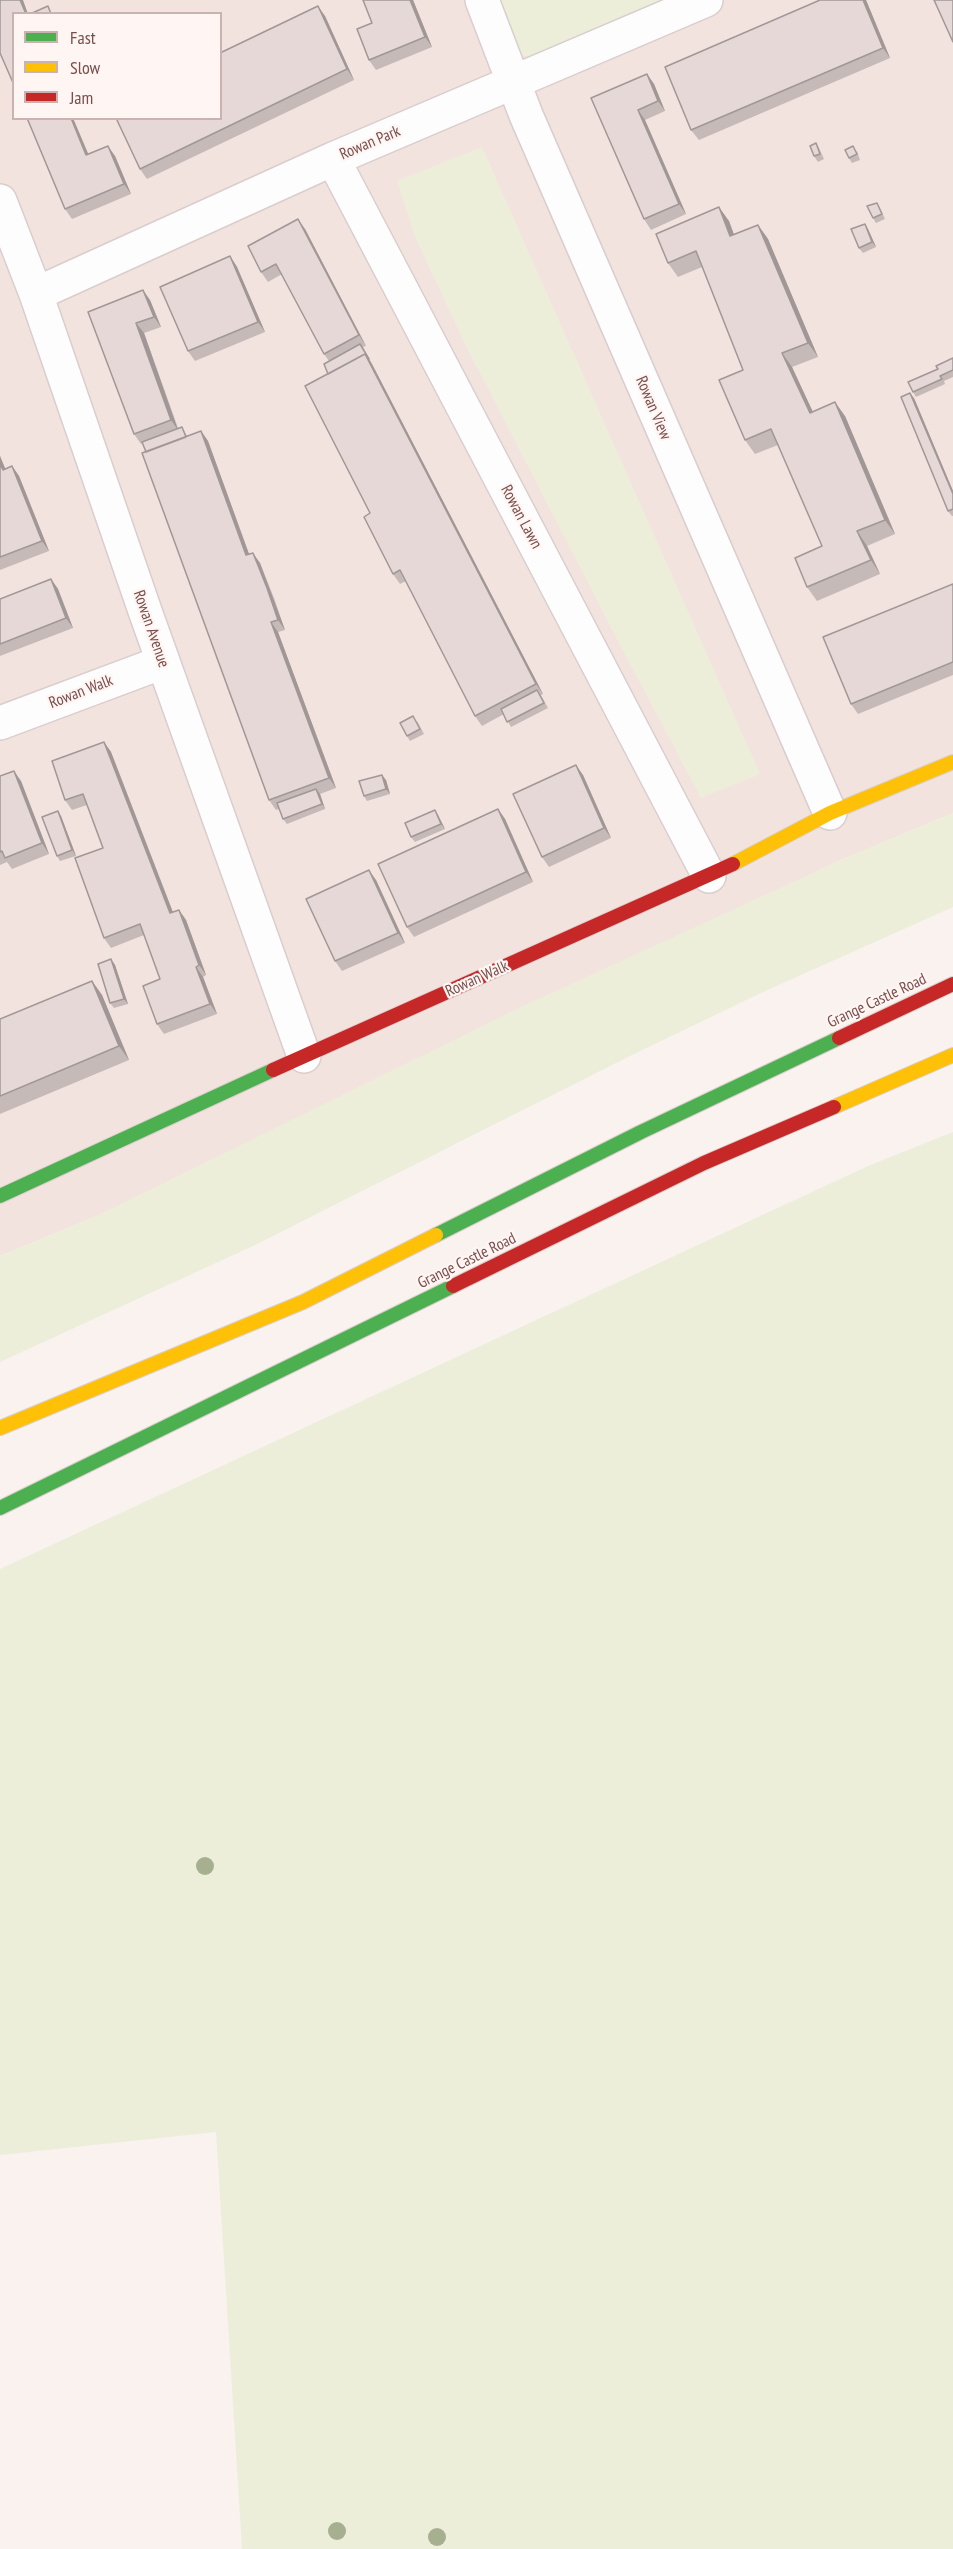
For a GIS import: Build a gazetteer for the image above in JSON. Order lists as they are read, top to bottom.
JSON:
{
  "streets": {
    "main road": ["Rowan Walk", "Grange Castle Road"],
    "street": [
      "Rowan Park",
      "Rowan View",
      "Rowan Lawn",
      "Rowan Avenue"
    ]
  },
  "crossings": [
    ["Rowan Park", "Rowan View"],
    ["Rowan Park", "Rowan Lawn"],
    ["Rowan Park", "Rowan Avenue"],
    ["Rowan View", "Rowan Walk"],
    ["Rowan Lawn", "Rowan Walk"],
    ["Rowan Avenue", "Rowan Walk"]
  ],
  "legend": ["Fast", "Slow", "Jam"]
}
